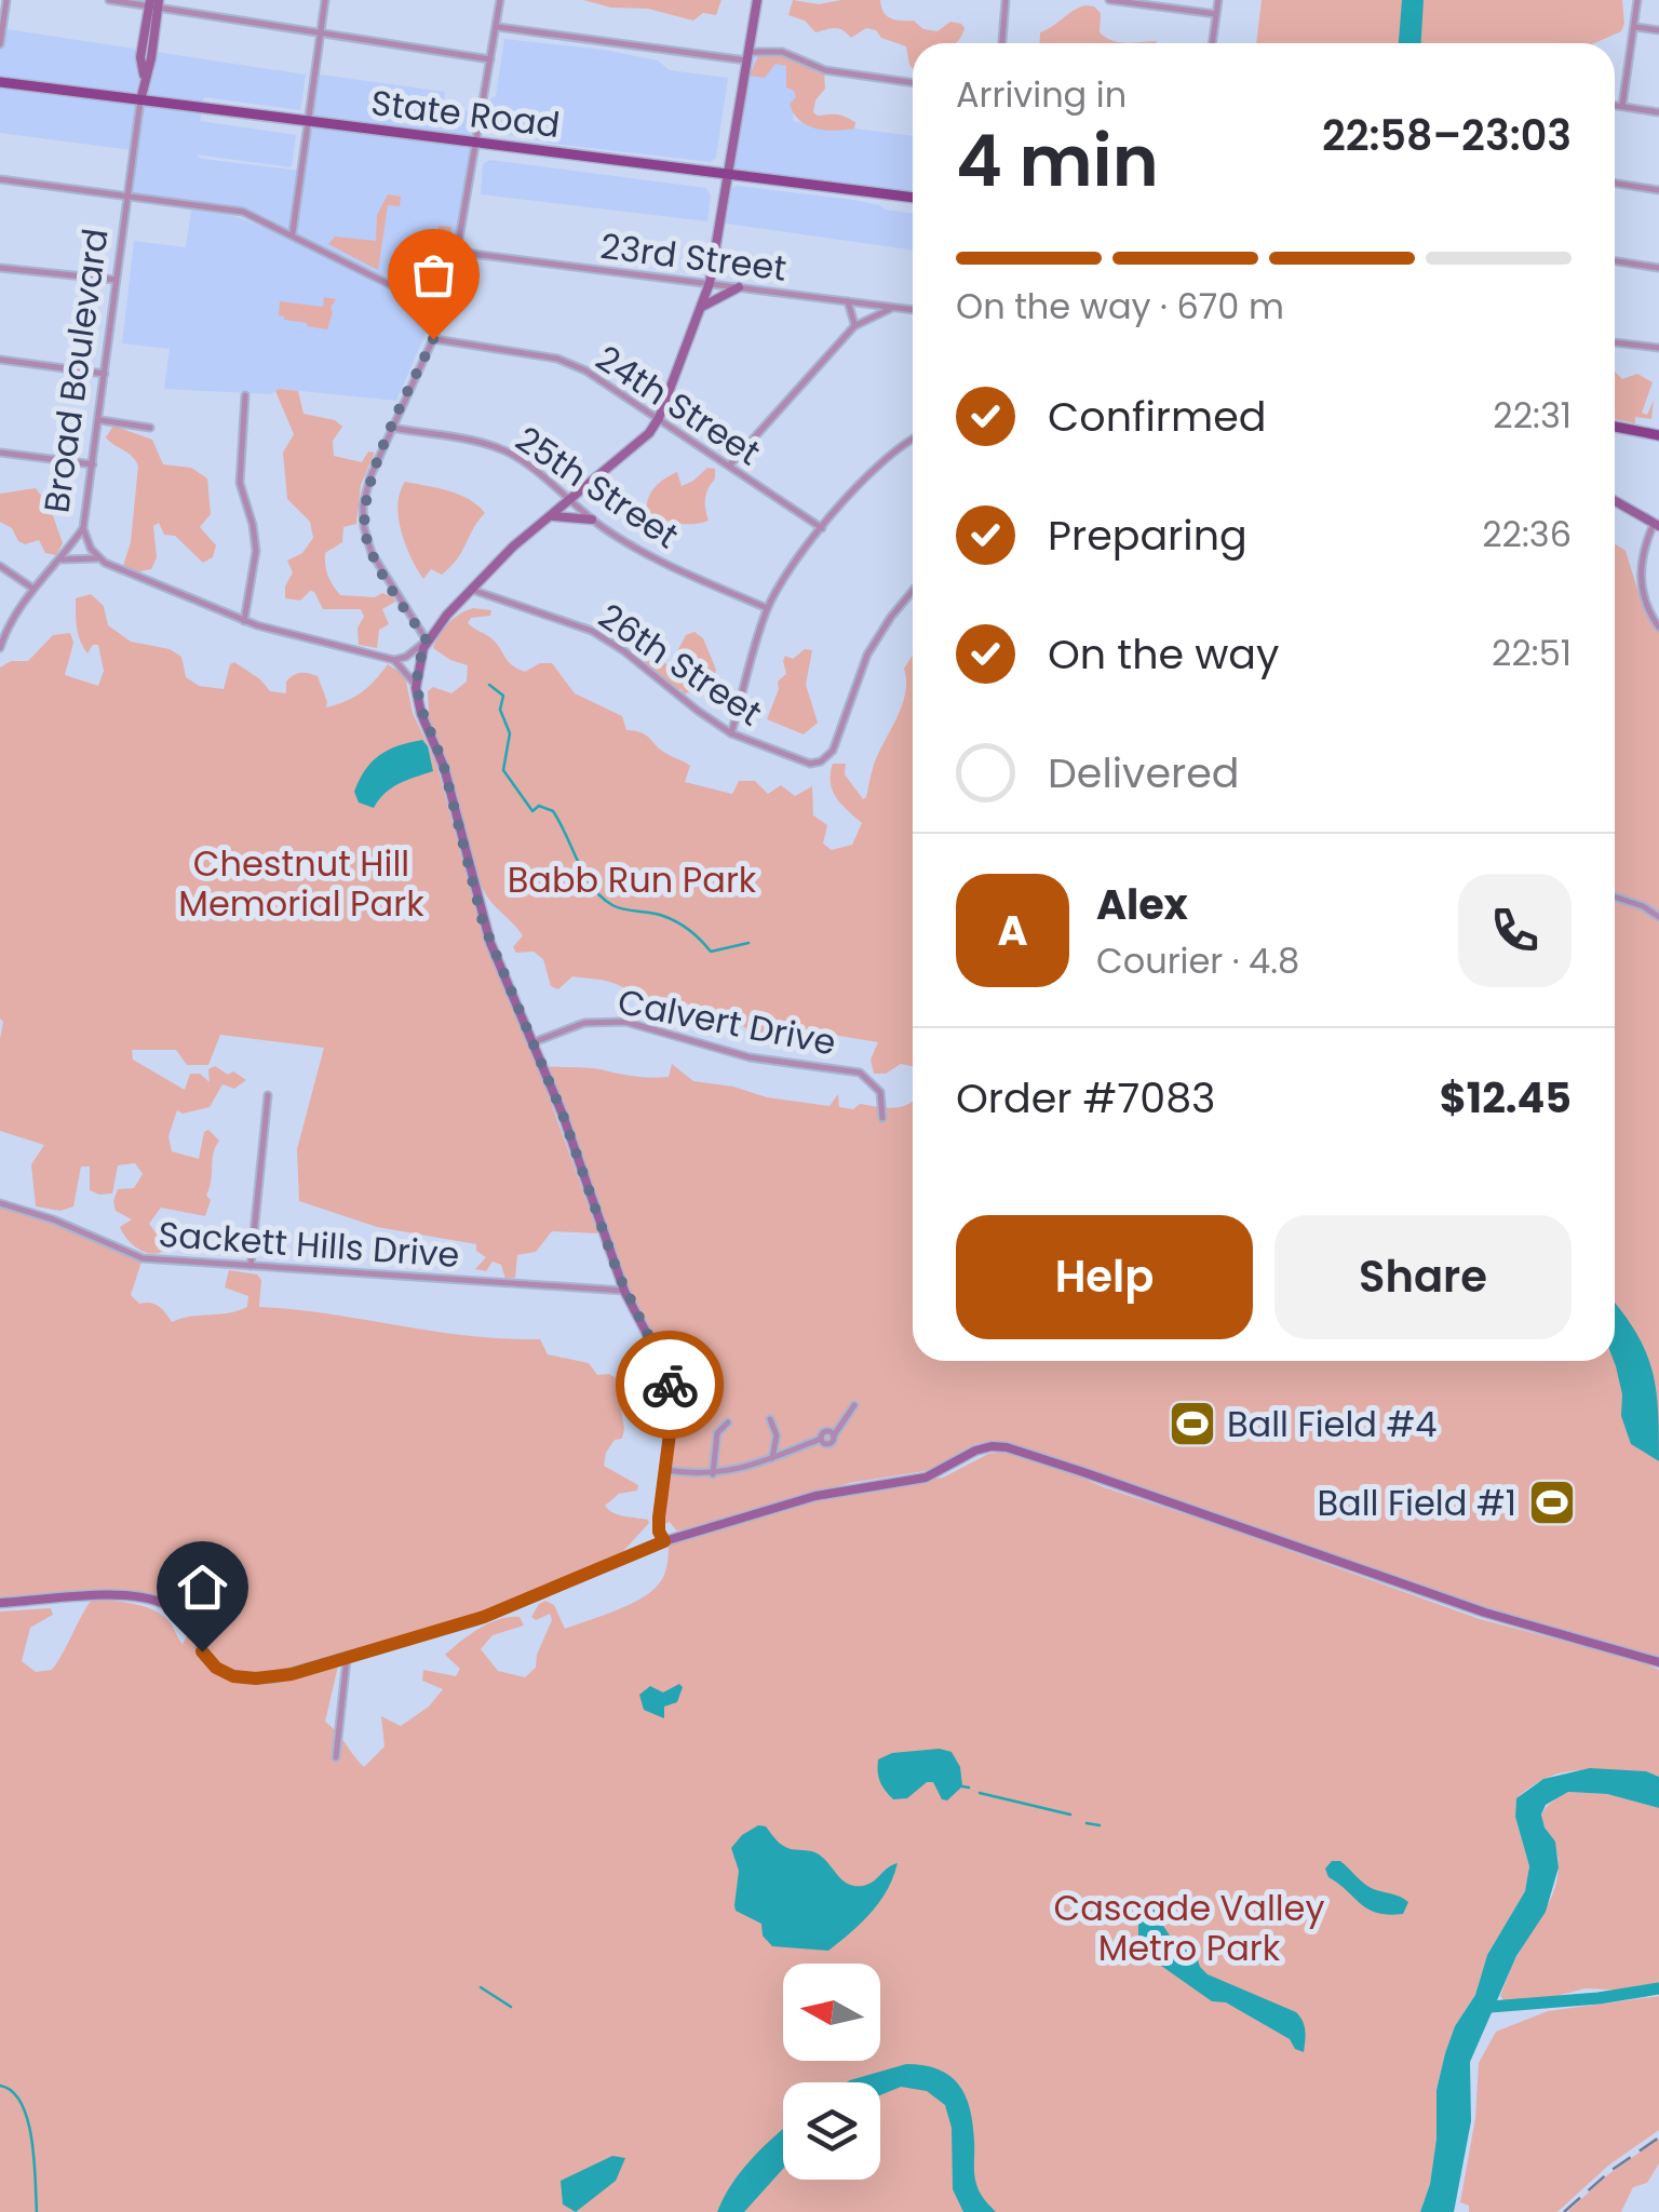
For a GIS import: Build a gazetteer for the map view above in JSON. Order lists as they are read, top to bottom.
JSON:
{
  "streets": {
    "main road": ["State Road"],
    "street": [
      "23rd Street",
      "Broad Boulevard",
      "24th Street",
      "25th Street",
      "26th Street",
      "Calvert Drive",
      "Sackett Hills Drive"
    ]
  },
  "crossings": [
    ["State Road", "Broad Boulevard"]
  ],
  "parks": ["Chestnut Hill Memorial Park", "Babb Run Park", "Cascade Valley Metro Park"],
  "places": {
    "sports": ["Ball Field #4", "Ball Field #1"]
  },
  "north": "left",
  "page": {
    "heading": ["4 min", "Arriving in", "22:58–23:03"],
    "panel": [
      "Alex",
      "Courier · 4.8",
      "Order #7083",
      "$12.45"
    ],
    "bar": "On the way · 670 m",
    "list": [
      ["Confirmed", "22:31"],
      ["Preparing", "22:36"],
      ["On the way", "22:51"],
      "Delivered"
    ],
    "round": "A",
    "buttons": ["Help", "Share"]
  }
}
